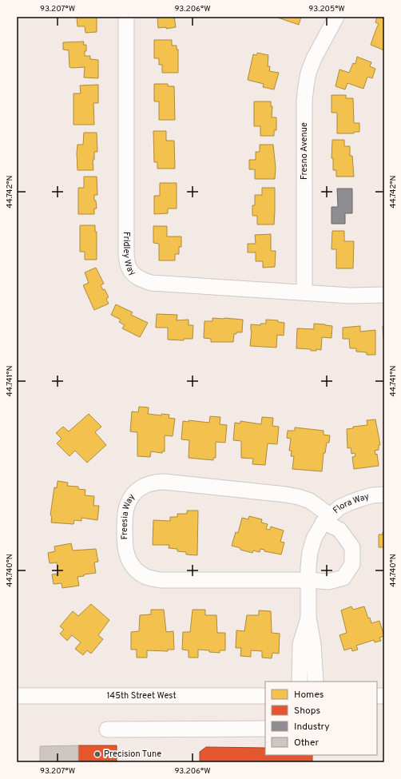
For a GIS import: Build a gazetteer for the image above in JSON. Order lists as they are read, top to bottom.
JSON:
{
  "streets": {
    "street": [
      "Fresno Avenue",
      "Fridley Way",
      "Flora Way",
      "Freesia Way",
      "145th Street West"
    ]
  },
  "crossings": [
    ["Fresno Avenue", "Fridley Way"],
    ["Flora Way", "Freesia Way"]
  ],
  "places": ["Precision Tune"],
  "legend": [
    "Homes",
    "Shops",
    "Industry",
    "Other"
  ],
  "coordinates": [
    "93.207°W",
    "93.206°W",
    "93.205°W",
    "44.742°N",
    "44.741°N",
    "44.740°N"
  ]
}
